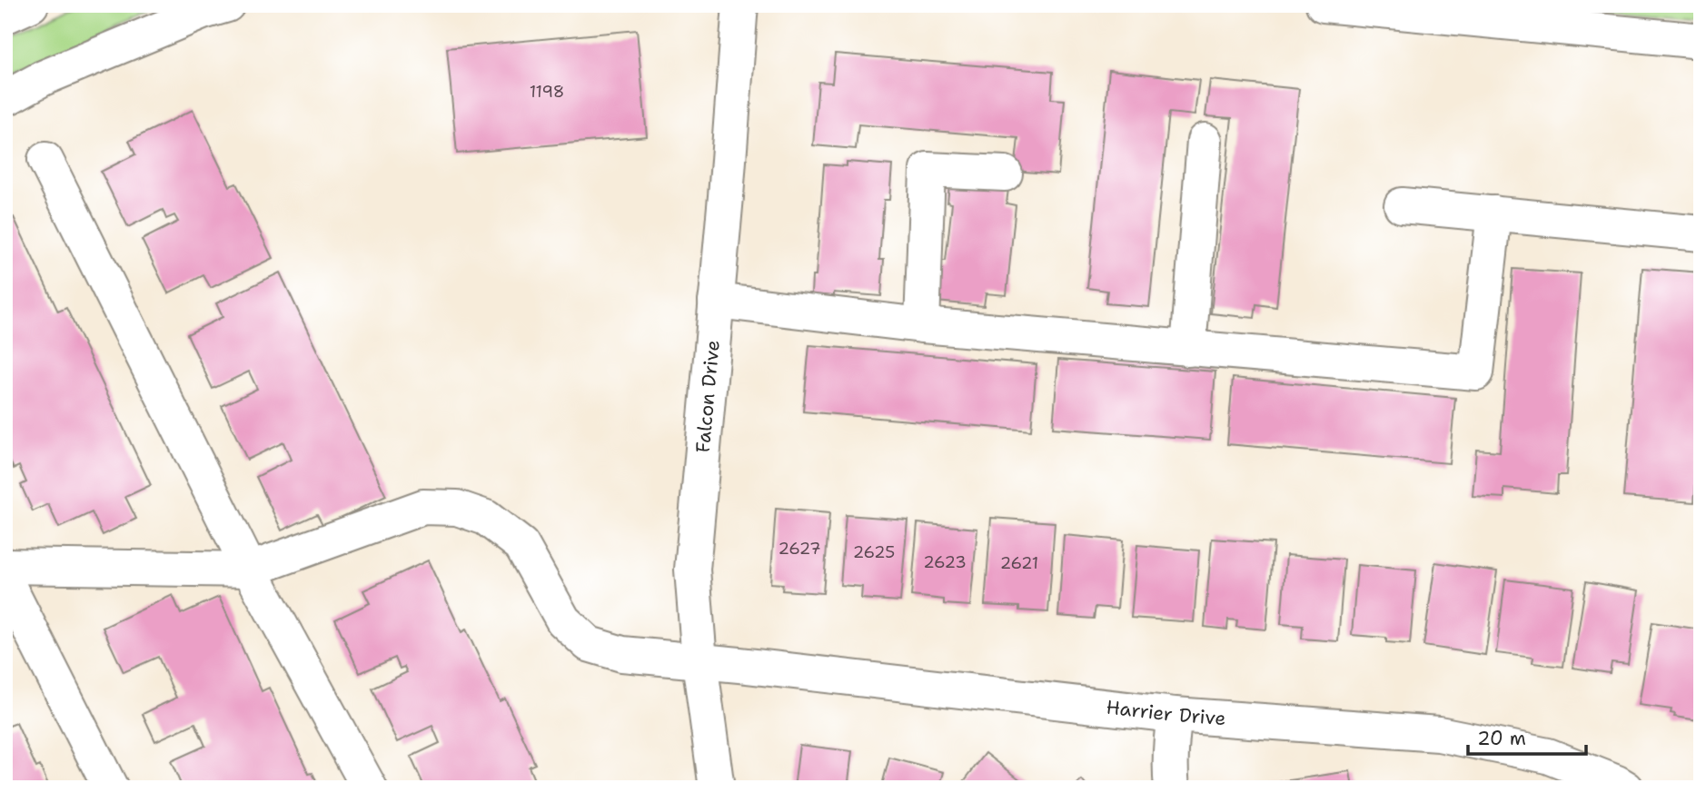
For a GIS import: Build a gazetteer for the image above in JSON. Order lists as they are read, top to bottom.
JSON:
{
  "streets": {
    "street": ["Falcon Drive", "Harrier Drive"]
  },
  "crossings": [
    ["Falcon Drive", "Harrier Drive"]
  ],
  "house_numbers": [
    "1198",
    "2627",
    "2625",
    "2623",
    "2621"
  ],
  "scale_bar": "20 m"
}
